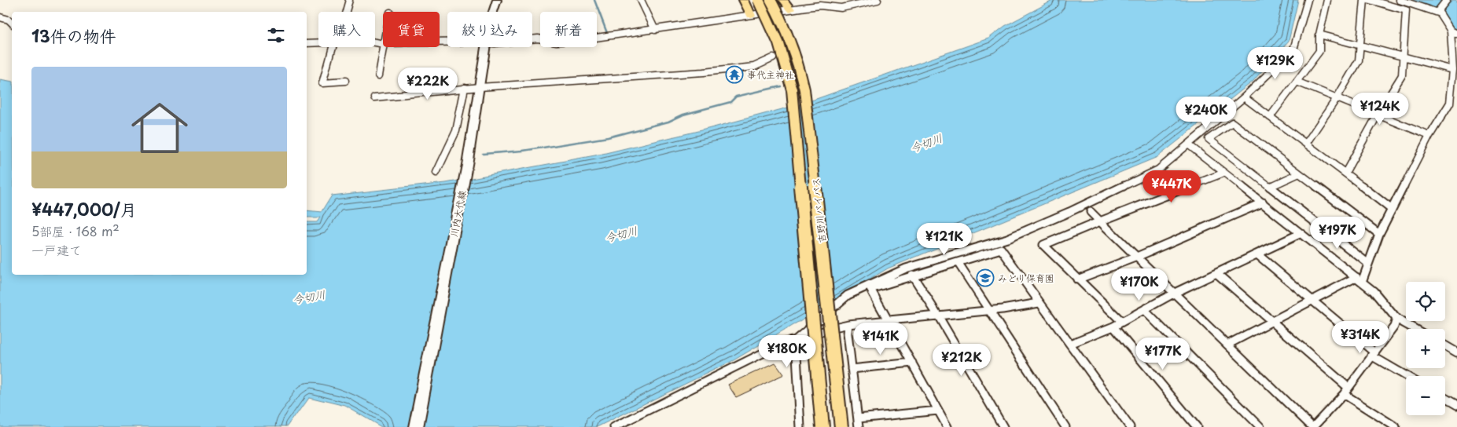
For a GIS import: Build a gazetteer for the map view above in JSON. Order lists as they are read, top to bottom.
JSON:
{
  "streets": {
    "highway": ["吉野川バイパス"],
    "main road": ["川内大代線"]
  },
  "water": ["今切川"],
  "places": {
    "temple": ["事代主神社"],
    "school or university": ["みどり保育園"]
  },
  "page": {
    "chip": [
      "購入",
      "賃貸",
      "絞り込み",
      "新着"
    ],
    "heading": "13件の物件",
    "price": [
      "¥129K",
      "¥222K",
      "¥124K",
      "¥240K",
      "¥447K",
      "¥197K",
      "¥121K",
      "¥170K",
      "¥314K",
      "¥141K",
      "¥180K",
      "¥177K",
      "¥212K"
    ],
    "list": [
      {
        "name": "¥447,000/月",
        "note": "5部屋 · 168 m² · 一戸建て"
      }
    ],
    "map_buttons": ["+", "−"]
  }
}
